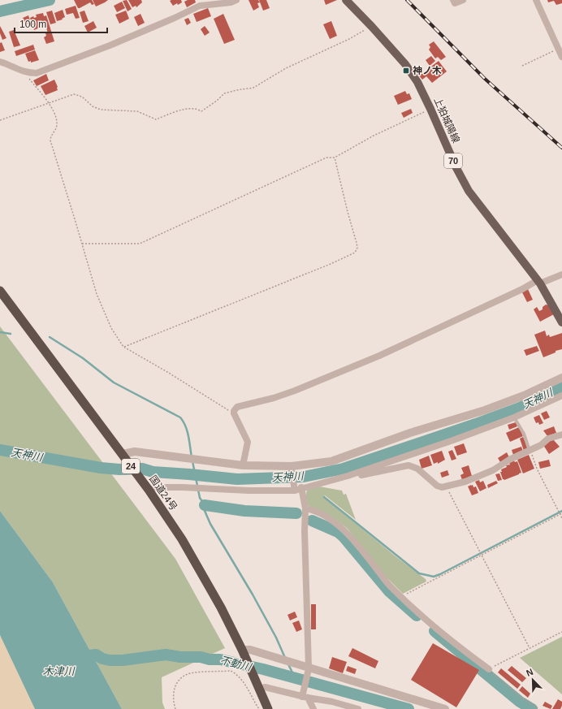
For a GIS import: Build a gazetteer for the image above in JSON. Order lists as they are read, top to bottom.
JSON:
{
  "streets": {
    "highway": ["24", "国道24号"],
    "main road": ["上狛城陽線", "70"]
  },
  "water": ["天神川", "不動川", "木津川"],
  "places": {
    "transit": ["神ノ木"]
  },
  "scale_bar": "100 m",
  "north": "top left"
}
